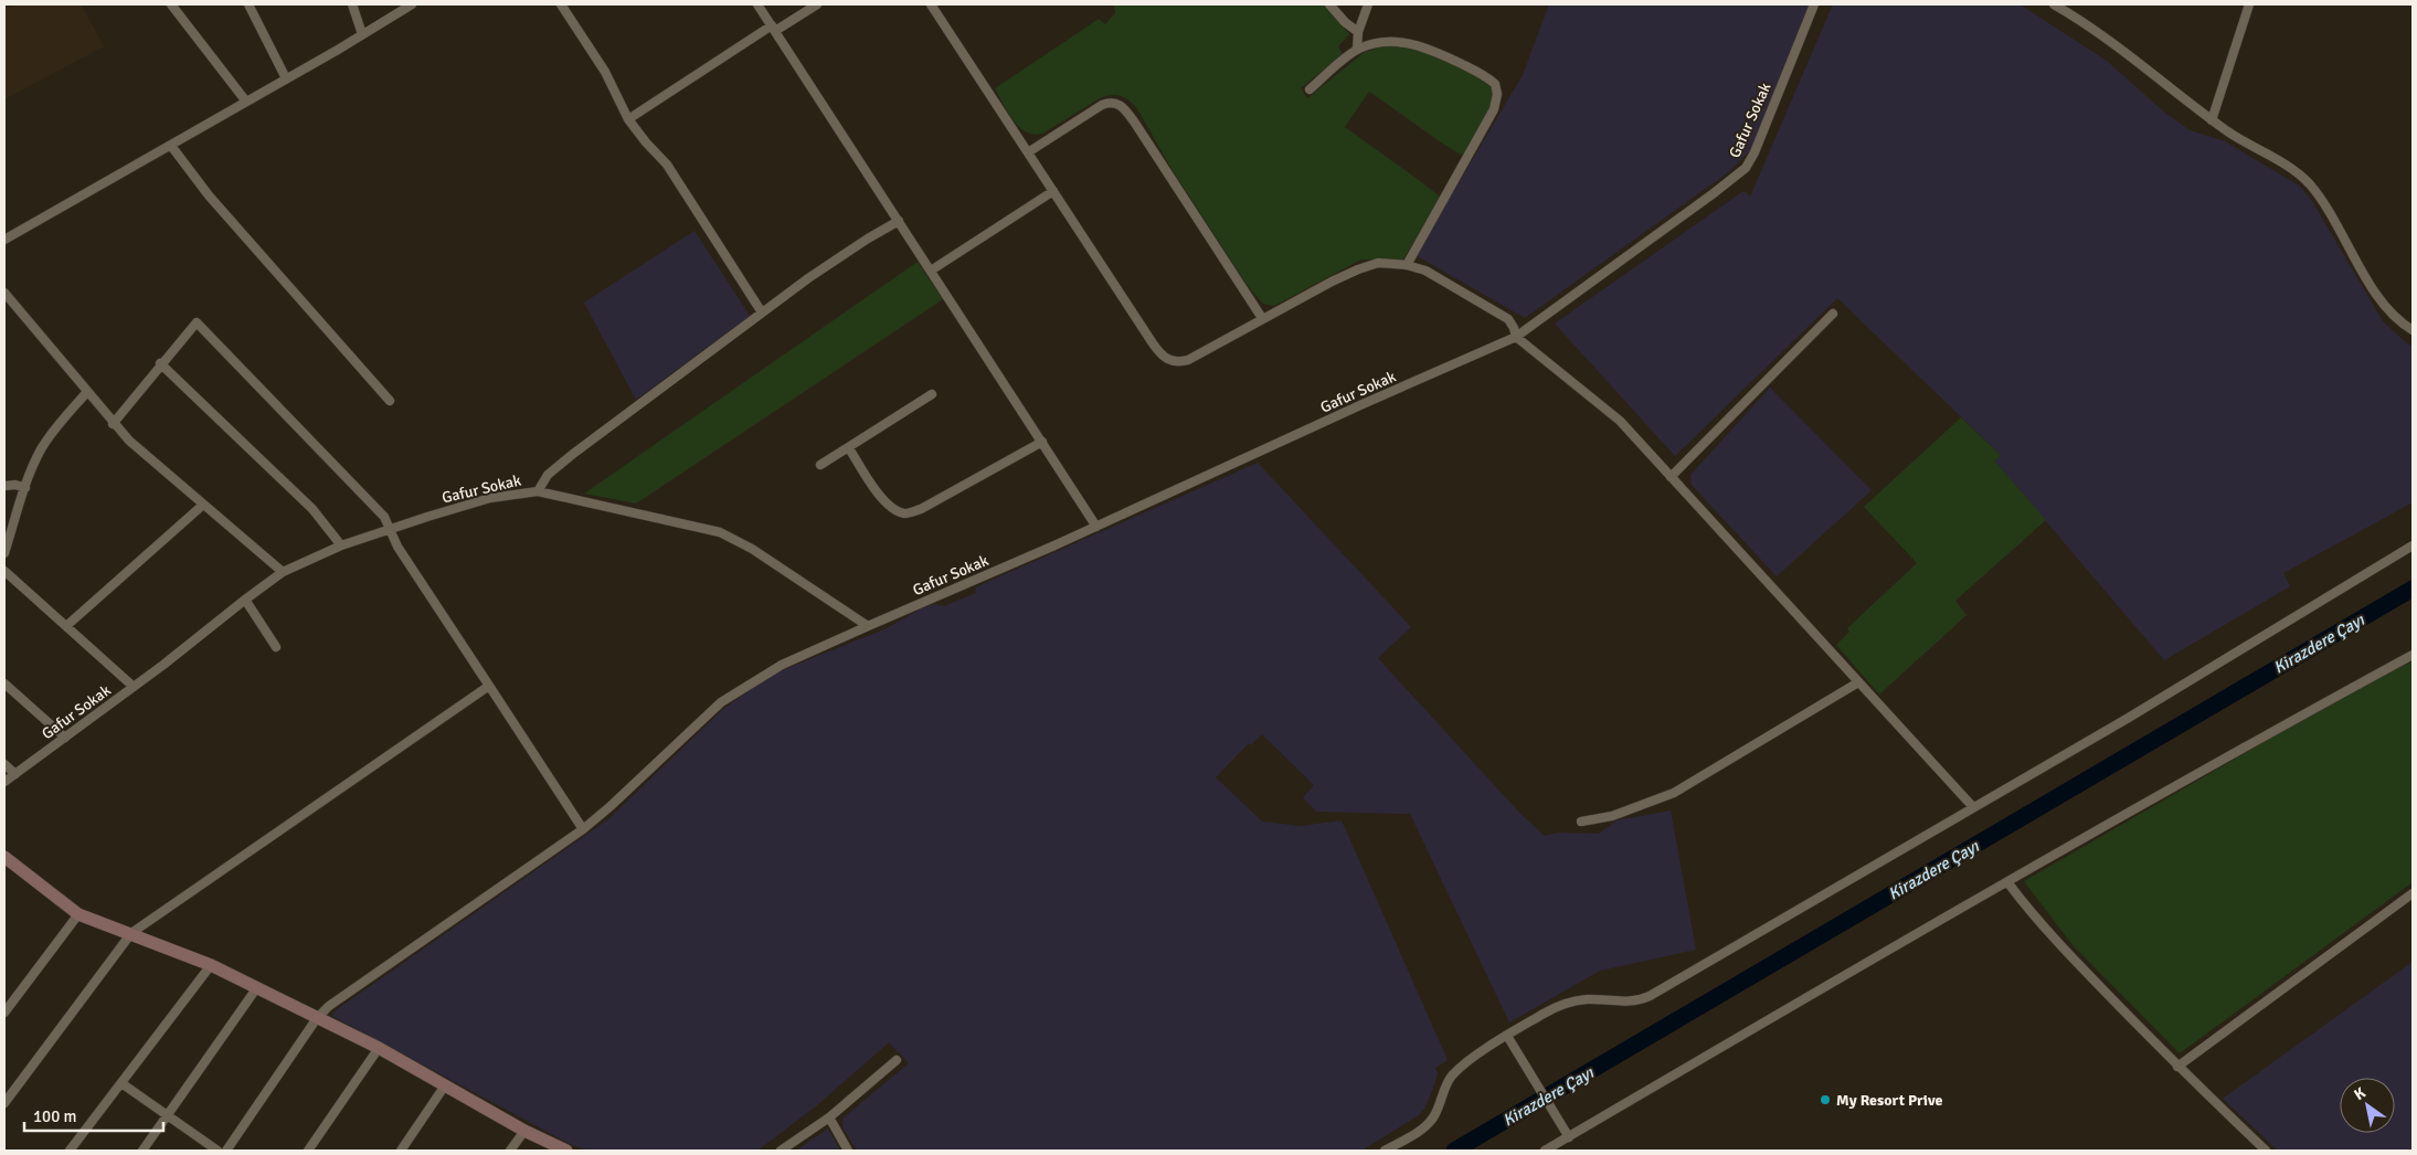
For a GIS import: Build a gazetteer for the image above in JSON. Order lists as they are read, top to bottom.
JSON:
{
  "streets": {
    "street": ["Gafur Sokak"]
  },
  "water": ["Kirazdere Çayı"],
  "places": ["My Resort Prive"],
  "scale_bar": "100 m",
  "north": "top left"
}
